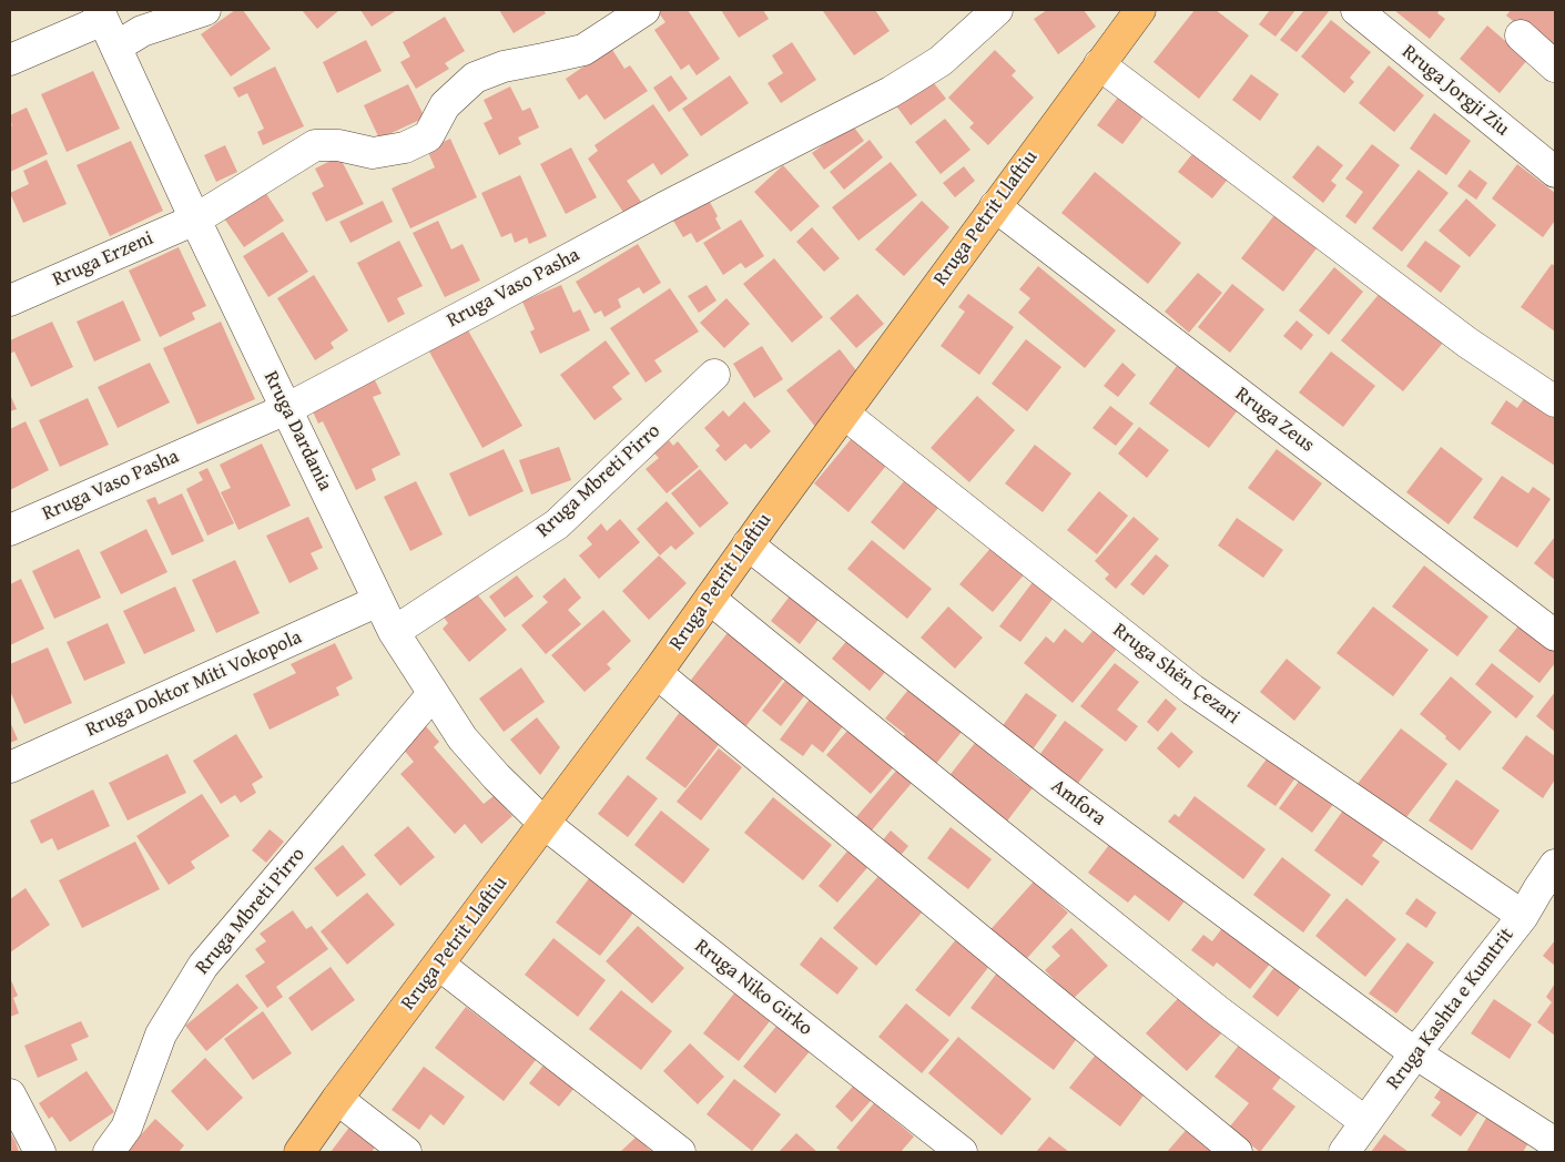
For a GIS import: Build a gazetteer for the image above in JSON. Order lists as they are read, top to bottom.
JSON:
{
  "streets": {
    "main road": ["Rruga Petrit Llaftiu"],
    "street": [
      "Rruga Jorgji Ziu",
      "Rruga Erzeni",
      "Rruga Vaso Pasha",
      "Rruga Zeus",
      "Rruga Dardania",
      "Rruga Mbreti Pirro",
      "Rruga Shën Çezari",
      "Rruga Doktor Miti Vokopola",
      "Amfora",
      "Rruga Niko Girko",
      "Rruga Kashta e Kumtrit"
    ]
  },
  "crossings": [
    ["Rruga Petrit Llaftiu", "Rruga Zeus"],
    ["Rruga Petrit Llaftiu", "Rruga Dardania"],
    ["Rruga Petrit Llaftiu", "Rruga Shën Çezari"],
    ["Rruga Petrit Llaftiu", "Amfora"],
    ["Rruga Petrit Llaftiu", "Rruga Niko Girko"],
    ["Rruga Erzeni", "Rruga Dardania"],
    ["Rruga Vaso Pasha", "Rruga Dardania"],
    ["Rruga Dardania", "Rruga Mbreti Pirro"],
    ["Rruga Dardania", "Rruga Doktor Miti Vokopola"],
    ["Rruga Dardania", "Rruga Niko Girko"],
    ["Rruga Shën Çezari", "Rruga Kashta e Kumtrit"],
    ["Amfora", "Rruga Kashta e Kumtrit"]
  ]
}
